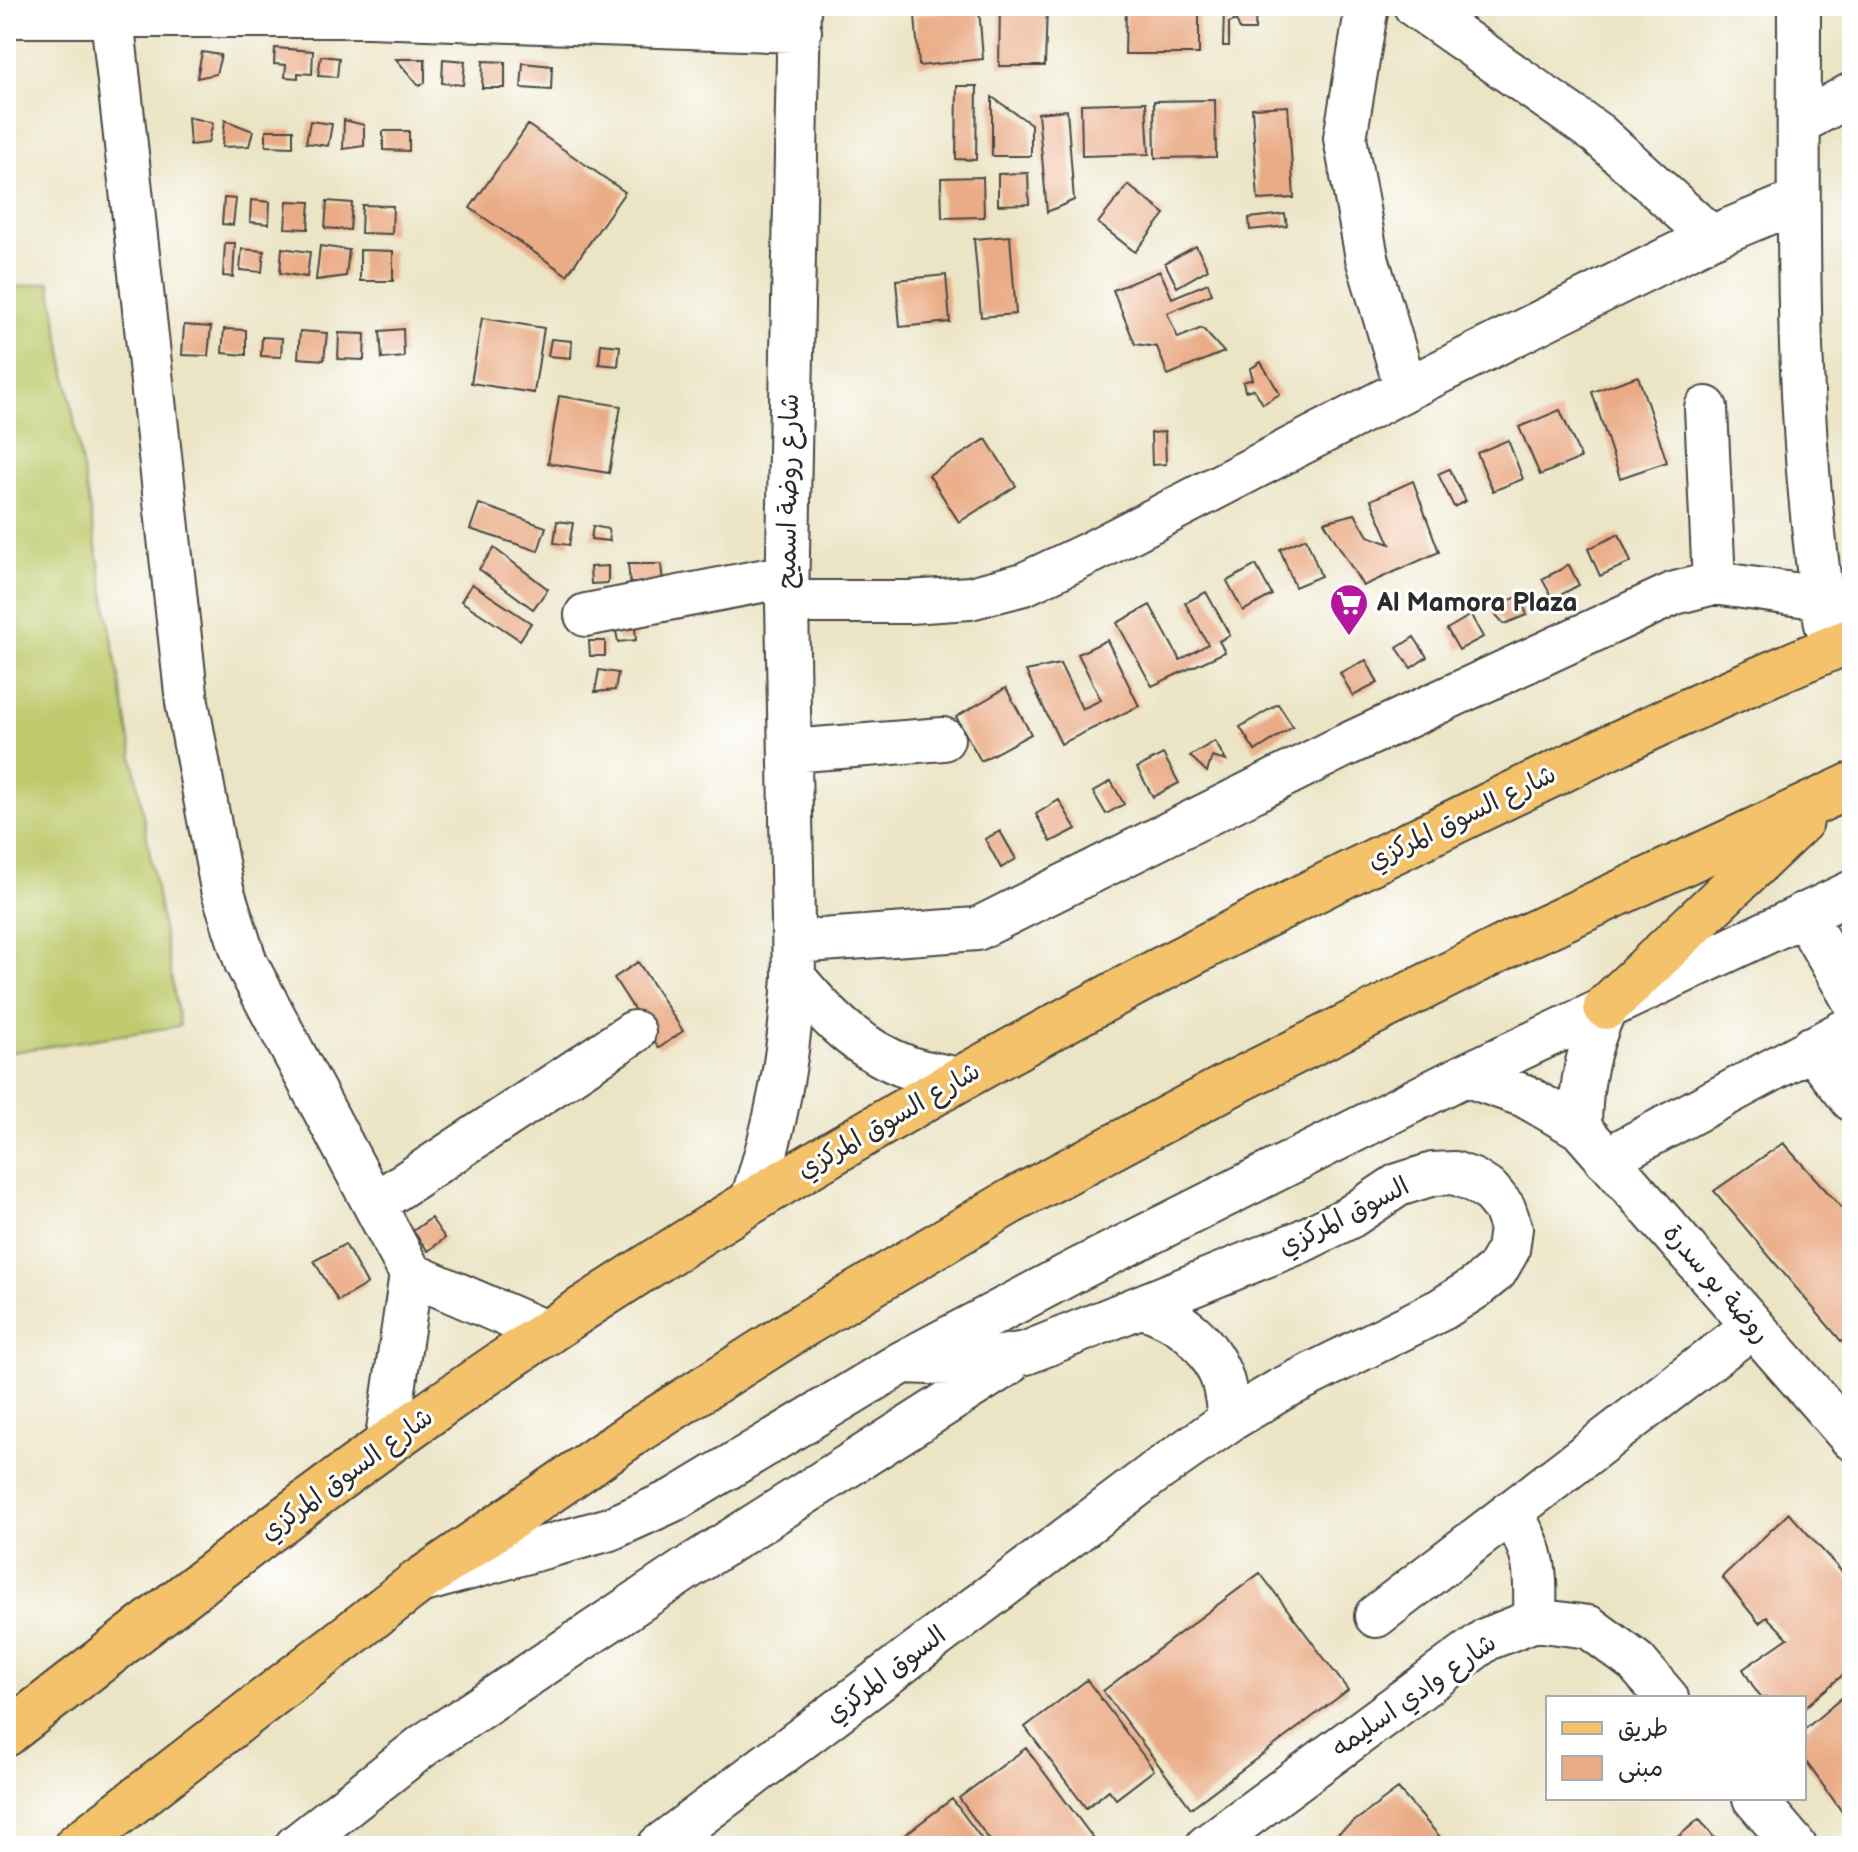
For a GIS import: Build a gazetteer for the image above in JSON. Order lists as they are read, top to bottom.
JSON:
{
  "streets": {
    "main road": ["شارع السوق المركزي"],
    "street": [
      "شارع روضة اسميح",
      "السوق المركزي",
      "روضة بو سدرة",
      "شارع وادي اسليمه"
    ]
  },
  "crossings": [
    ["شارع روضة اسميح", "شارع السوق المركزي"]
  ],
  "places": {
    "supermarket": ["Al Mamora Plaza"]
  },
  "legend": ["طريق", "مبنى"]
}
